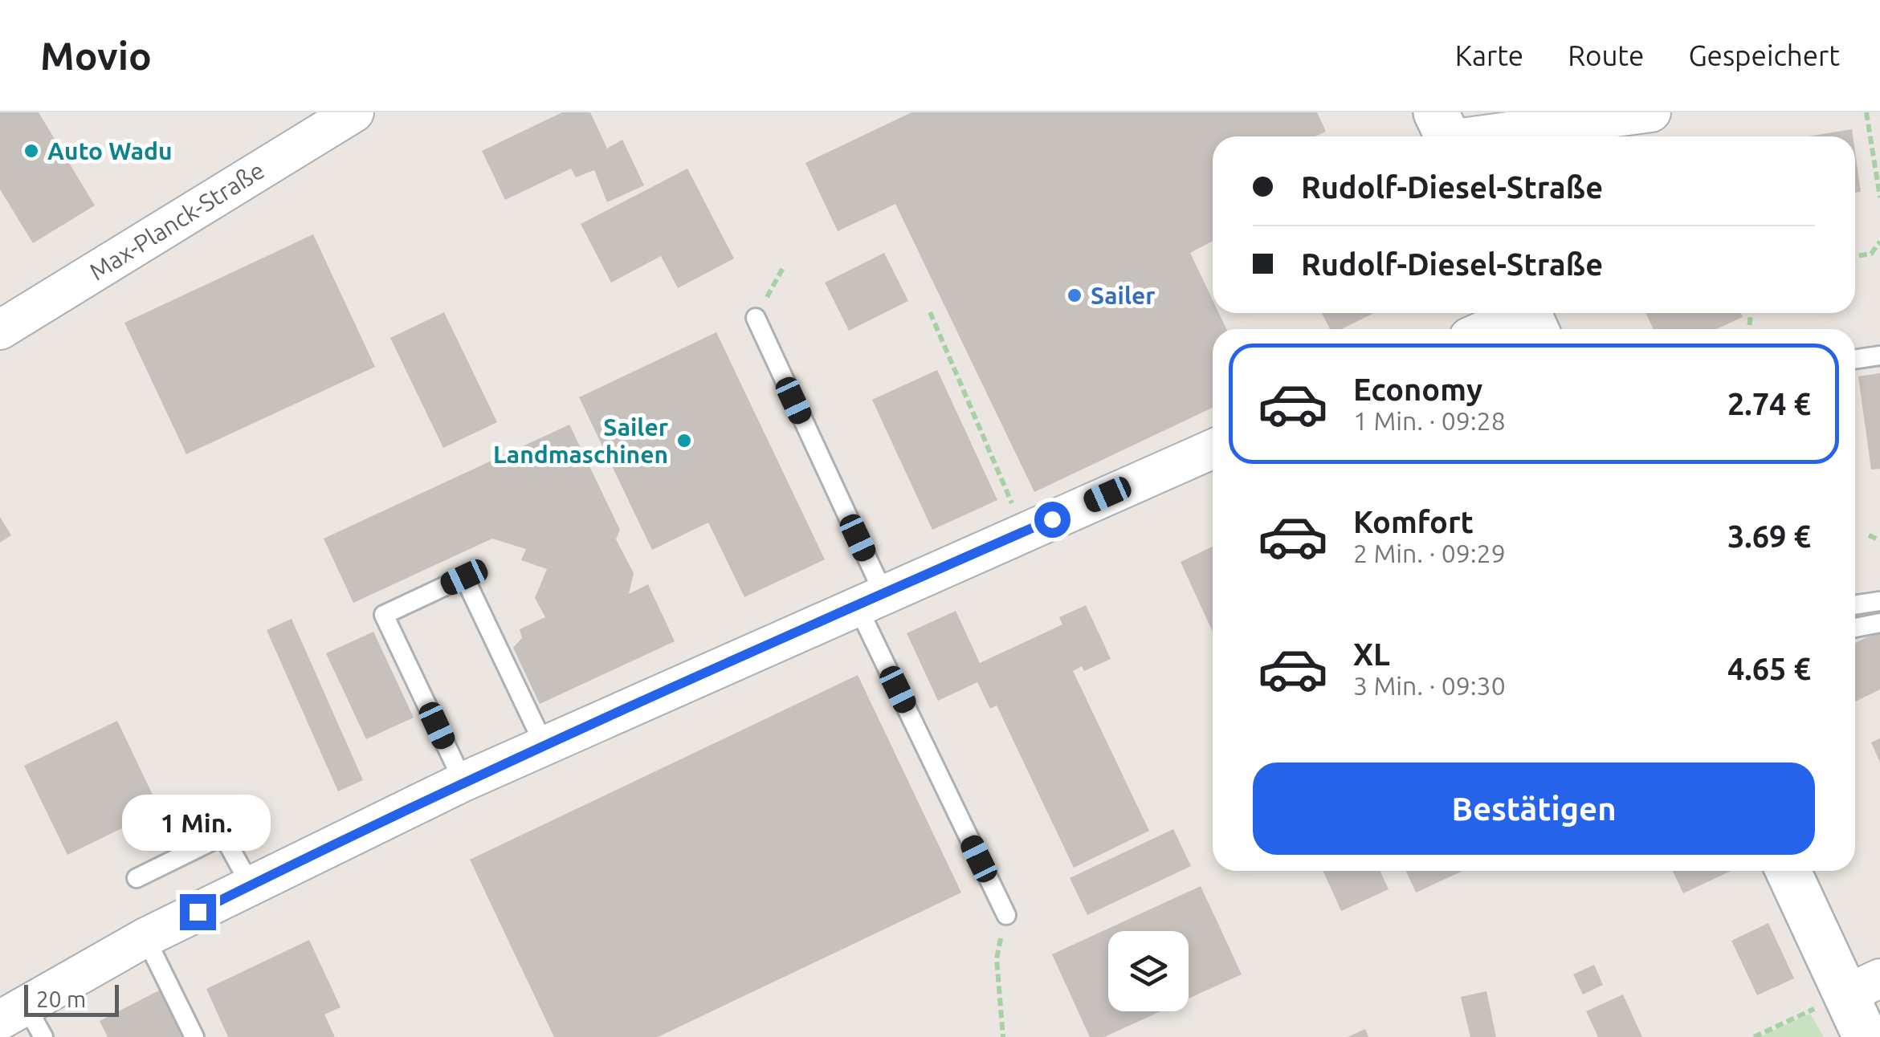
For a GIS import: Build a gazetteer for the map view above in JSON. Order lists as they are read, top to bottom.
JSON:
{
  "streets": {
    "street": ["Max-Planck-Straße"]
  },
  "places": ["Auto Wadu", "Sailer", "Sailer Landmaschinen"],
  "scale_bar": "20 m",
  "page": {
    "header": "Movio",
    "nav": ["Karte", "Route", "Gespeichert"],
    "banner": ["Rudolf-Diesel-Straße", "Rudolf-Diesel-Straße"],
    "list": [
      {
        "name": "Economy",
        "note": "1 Min. · 09:28",
        "value": "2.74 €"
      },
      {
        "name": "Komfort",
        "note": "2 Min. · 09:29",
        "value": "3.69 €"
      },
      {
        "name": "XL",
        "note": "3 Min. · 09:30",
        "value": "4.65 €"
      }
    ],
    "buttons": "Bestätigen",
    "bubble": "1 Min.",
    "scale": "20 m"
  }
}
